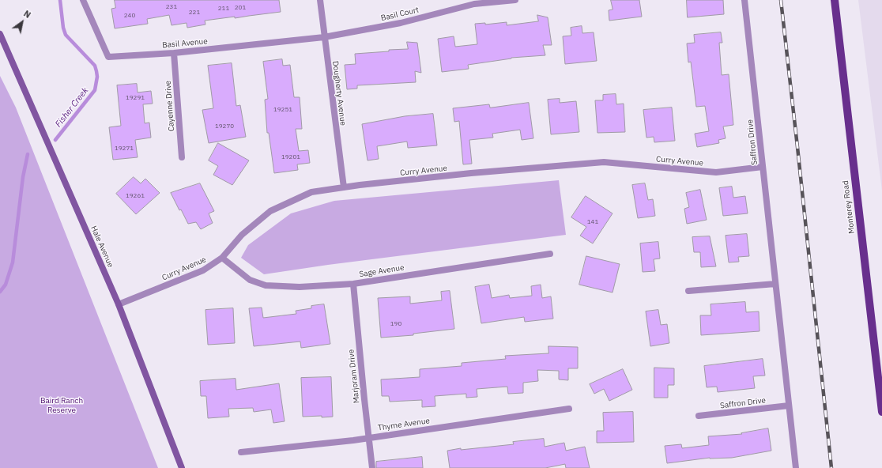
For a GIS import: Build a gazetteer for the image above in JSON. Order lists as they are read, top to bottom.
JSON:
{
  "streets": {
    "main road": ["Monterey Road", "Hale Avenue"],
    "street": [
      "Basil Court",
      "Basil Avenue",
      "Dougherty Avenue",
      "Cayenne Drive",
      "Saffron Drive",
      "Curry Avenue",
      "Sage Avenue",
      "Marjoram Drive",
      "Thyme Avenue"
    ]
  },
  "crossings": [
    ["Basil Court", "Basil Avenue"],
    ["Basil Court", "Dougherty Avenue"],
    ["Basil Avenue", "Dougherty Avenue"],
    ["Basil Avenue", "Cayenne Drive"],
    ["Dougherty Avenue", "Curry Avenue"],
    ["Saffron Drive", "Curry Avenue"],
    ["Curry Avenue", "Hale Avenue"],
    ["Curry Avenue", "Sage Avenue"],
    ["Sage Avenue", "Marjoram Drive"],
    ["Marjoram Drive", "Thyme Avenue"]
  ],
  "water": ["Fisher Creek"],
  "parks": ["Baird Ranch Reserve"],
  "house_numbers": [
    "231",
    "201",
    "211",
    "221",
    "240",
    "19291",
    "19251",
    "19270",
    "19271",
    "19201",
    "19261",
    "141",
    "190"
  ],
  "north": "top right"
}
